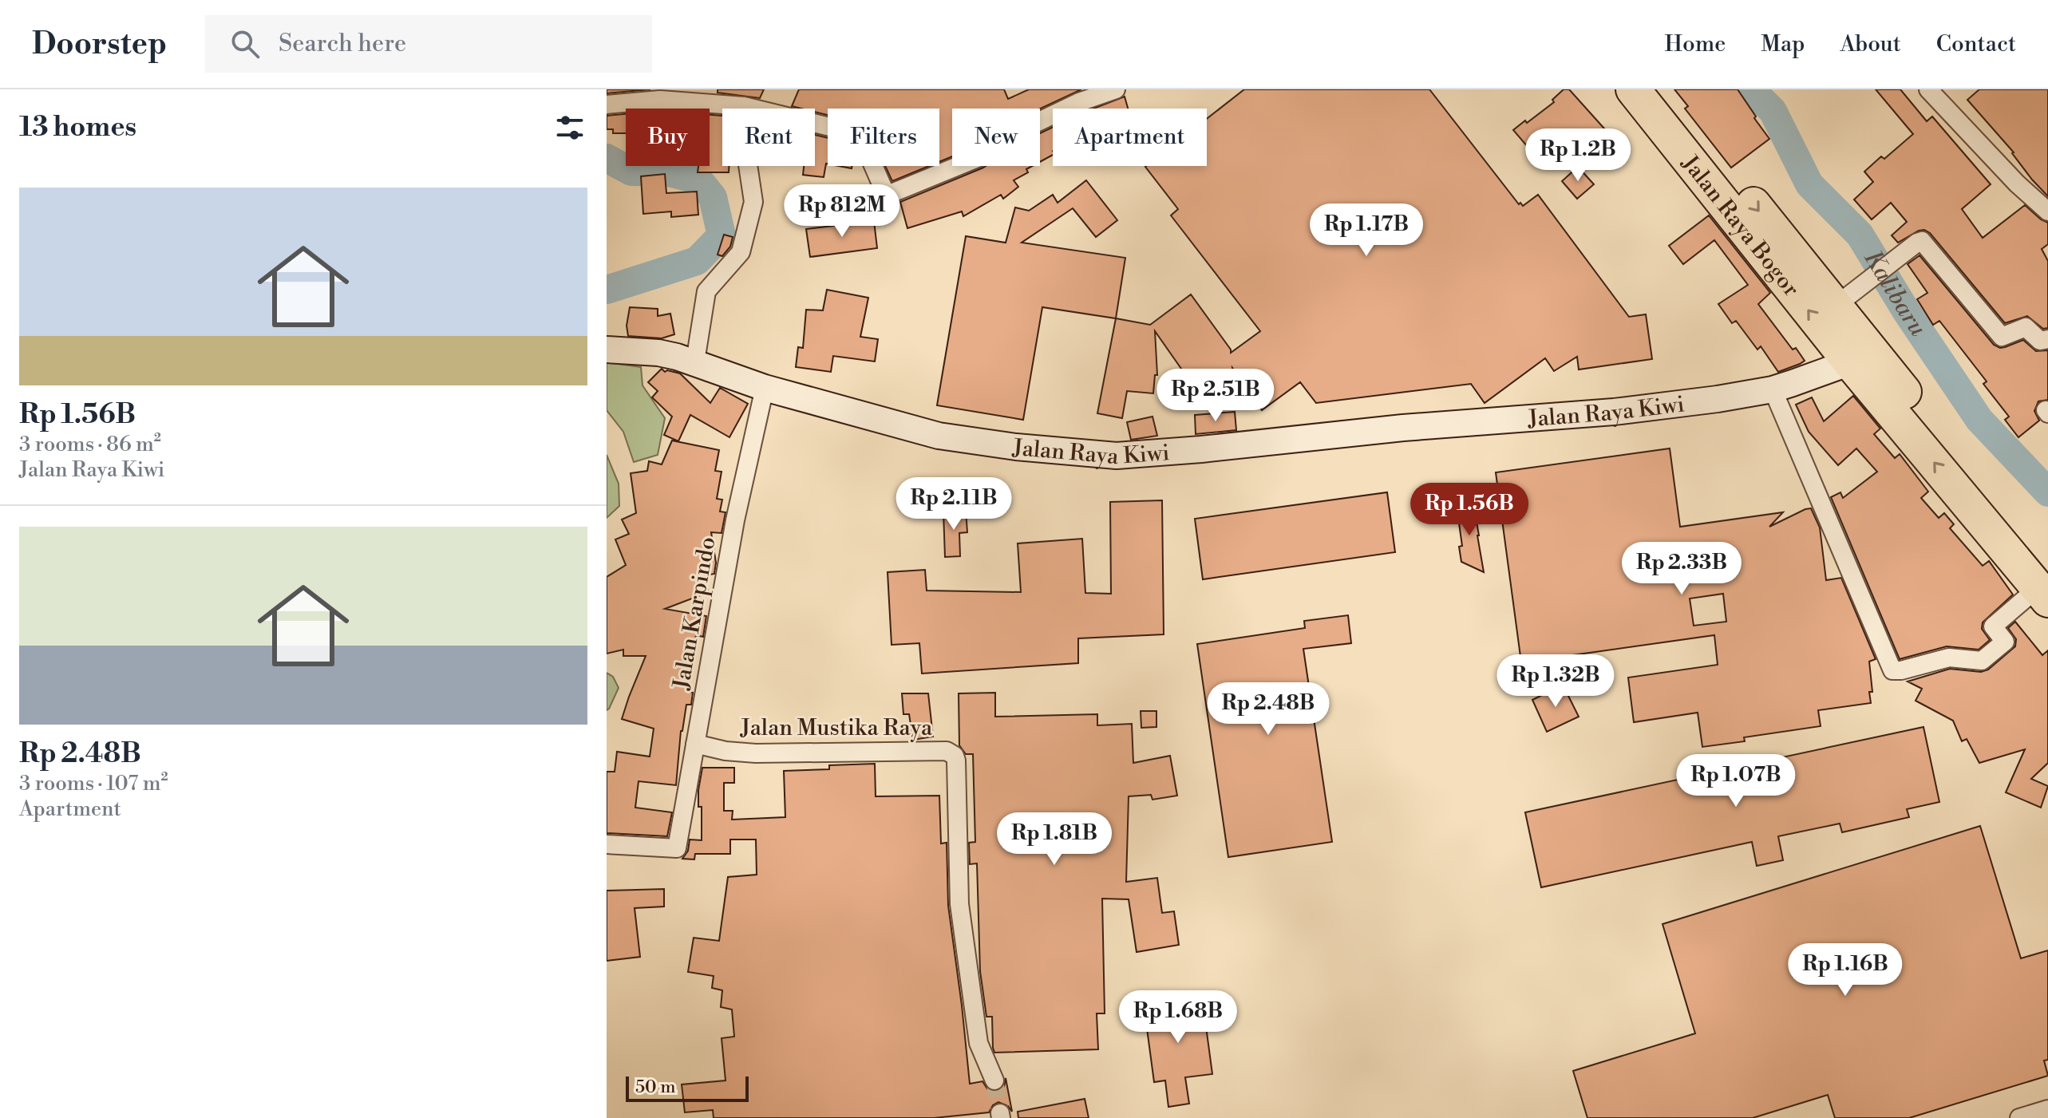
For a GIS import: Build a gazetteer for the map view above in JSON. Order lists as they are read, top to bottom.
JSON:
{
  "streets": {
    "highway": ["Jalan Raya Bogor"],
    "street": ["Jalan Raya Kiwi", "Jalan Karpindo", "Jalan Mustika Raya"]
  },
  "crossings": [
    ["Jalan Raya Bogor", "Jalan Raya Kiwi"],
    ["Jalan Raya Kiwi", "Jalan Karpindo"],
    ["Jalan Karpindo", "Jalan Mustika Raya"]
  ],
  "water": ["Kalibaru"],
  "scale_bar": "50 m",
  "page": {
    "header": "Doorstep",
    "search": "Search here",
    "nav": [
      "Home",
      "Map",
      "About",
      "Contact"
    ],
    "heading": "13 homes",
    "chip": [
      "Buy",
      "Rent",
      "Filters",
      "New",
      "Apartment"
    ],
    "price": [
      "Rp 1.2B",
      "Rp 812M",
      "Rp 1.17B",
      "Rp 2.51B",
      "Rp 2.11B",
      "Rp 1.56B",
      "Rp 2.33B",
      "Rp 1.32B",
      "Rp 2.48B",
      "Rp 1.07B",
      "Rp 1.81B",
      "Rp 1.16B",
      "Rp 1.68B"
    ],
    "list": [
      {
        "name": "Rp 1.56B",
        "note": "3 rooms · 86 m² · Jalan Raya Kiwi"
      },
      {
        "name": "Rp 2.48B",
        "note": "3 rooms · 107 m² · Apartment"
      }
    ],
    "scale": "50 m"
  }
}
